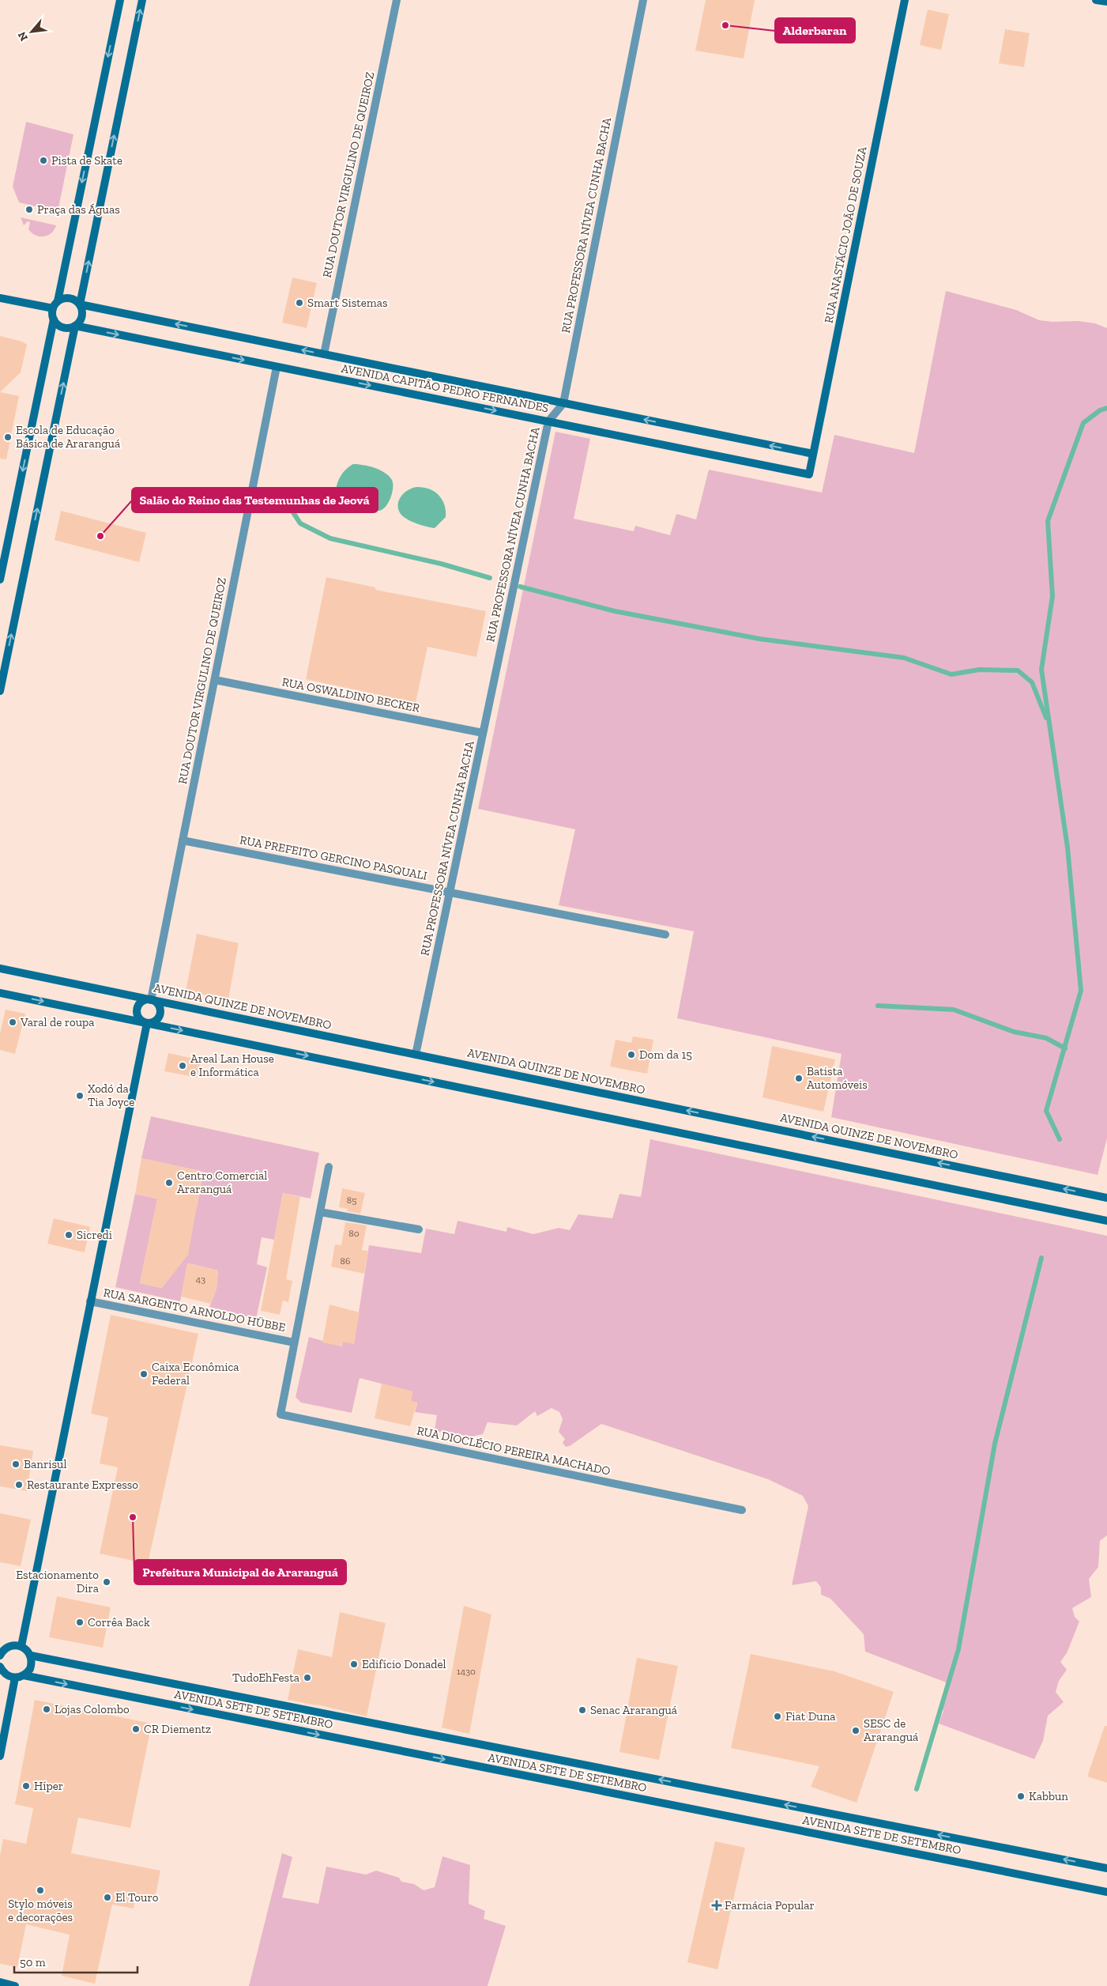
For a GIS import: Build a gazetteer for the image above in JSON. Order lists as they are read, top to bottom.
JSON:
{
  "streets": {
    "street": [
      "RUA DOUTOR VIRGULINO DE QUEIROZ",
      "RUA PROFESSORA NÍVEA CUNHA BACHA",
      "RUA ANASTÁCIO JOÃO DE SOUZA",
      "AVENIDA CAPITÃO PEDRO FERNANDES",
      "RUA OSWALDINO BECKER",
      "RUA PREFEITO GERCINO PASQUALI",
      "AVENIDA QUINZE DE NOVEMBRO",
      "RUA SARGENTO ARNOLDO HÜBBE",
      "RUA DIOCLÉCIO PEREIRA MACHADO",
      "AVENIDA SETE DE SETEMBRO"
    ]
  },
  "crossings": [
    ["RUA DOUTOR VIRGULINO DE QUEIROZ", "AVENIDA CAPITÃO PEDRO FERNANDES"],
    ["RUA DOUTOR VIRGULINO DE QUEIROZ", "RUA OSWALDINO BECKER"],
    ["RUA DOUTOR VIRGULINO DE QUEIROZ", "RUA PREFEITO GERCINO PASQUALI"],
    ["RUA DOUTOR VIRGULINO DE QUEIROZ", "AVENIDA QUINZE DE NOVEMBRO"],
    ["RUA PROFESSORA NÍVEA CUNHA BACHA", "AVENIDA CAPITÃO PEDRO FERNANDES"],
    ["RUA PROFESSORA NÍVEA CUNHA BACHA", "RUA OSWALDINO BECKER"],
    ["RUA PROFESSORA NÍVEA CUNHA BACHA", "RUA PREFEITO GERCINO PASQUALI"],
    ["RUA PROFESSORA NÍVEA CUNHA BACHA", "AVENIDA QUINZE DE NOVEMBRO"],
    ["RUA ANASTÁCIO JOÃO DE SOUZA", "AVENIDA CAPITÃO PEDRO FERNANDES"],
    ["RUA SARGENTO ARNOLDO HÜBBE", "RUA DIOCLÉCIO PEREIRA MACHADO"]
  ],
  "places": {
    "other": [
      "Alderbaran",
      "Pista de Skate",
      "Praça das Águas",
      "Smart Sistemas",
      "Escola de Educação Básica de Araranguá",
      "Salão do Reino das Testemunhas de Jeová",
      "Varal de roupa",
      "Dom da 15",
      "Areal Lan House e Informática",
      "Batista Automóveis",
      "Xodó da Tia Joyce",
      "Centro Comercial Araranguá",
      "Sicredi",
      "Caixa Econômica Federal",
      "Banrisul",
      "Restaurante Expresso",
      "Prefeitura Municipal de Araranguá",
      "Estacionamento Dira",
      "Corrêa Back",
      "Edifício Donadel",
      "TudoEhFesta",
      "Lojas Colombo",
      "Senac Araranguá",
      "Fiat Duna",
      "CR Diementz",
      "SESC de Araranguá",
      "Híper",
      "Kabbun",
      "Stylo móveis e decorações",
      "El Touro"
    ],
    "health": ["Farmácia Popular"]
  },
  "house_numbers": [
    "85",
    "80",
    "86",
    "43",
    "1430"
  ],
  "scale_bar": "50 m",
  "north": "bottom left"
}
